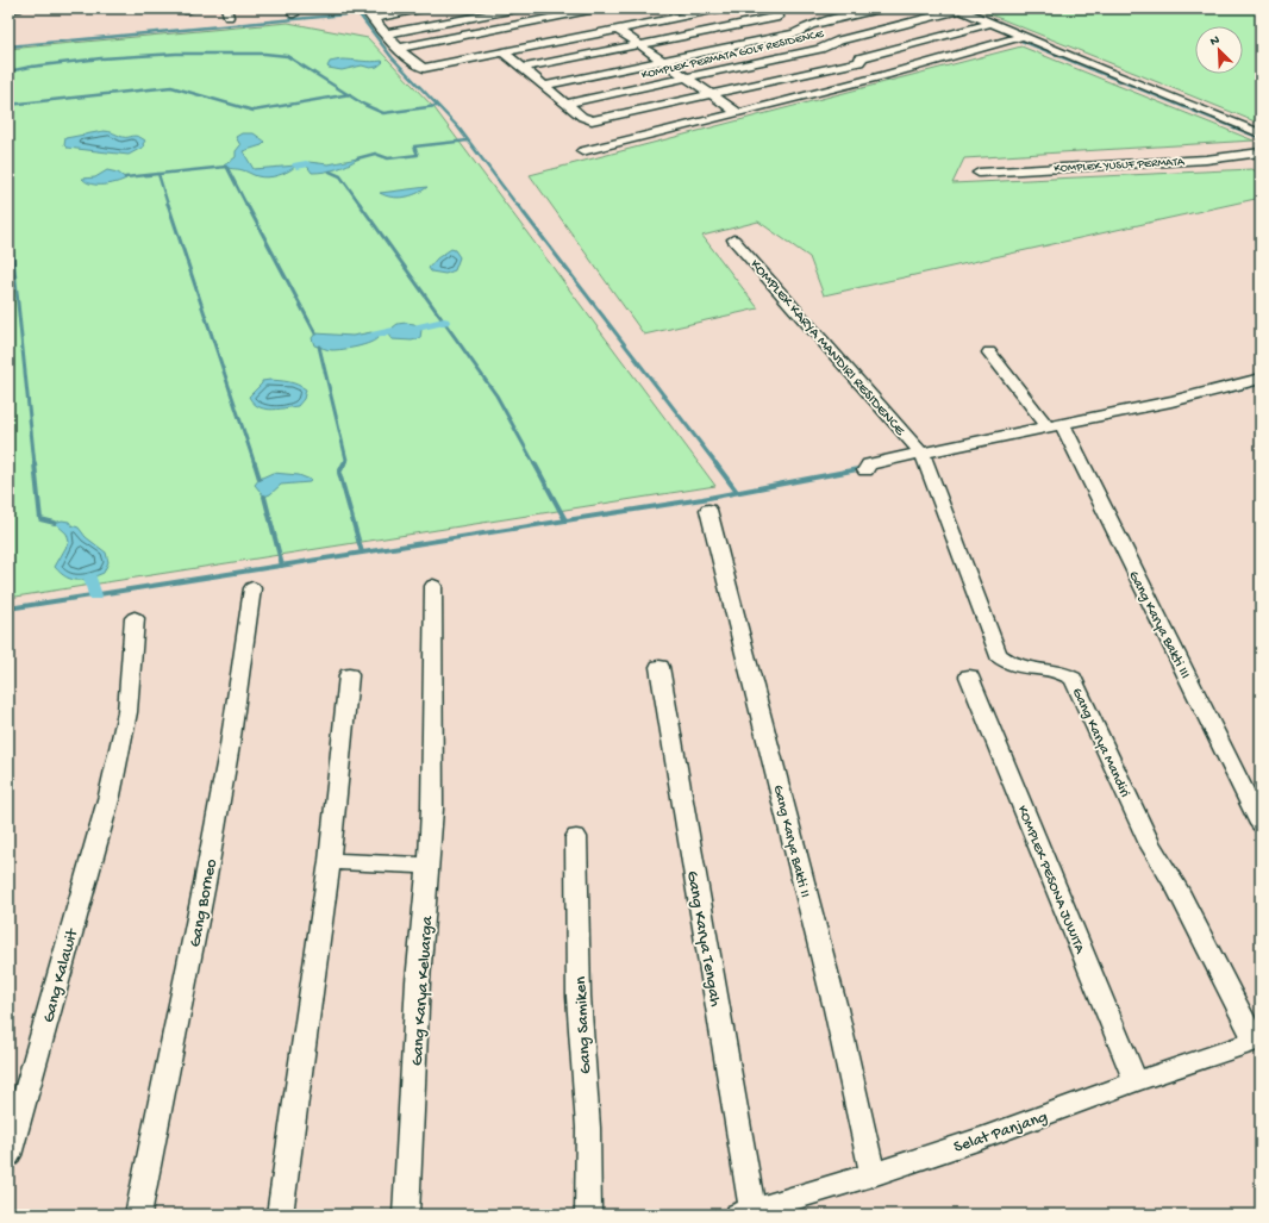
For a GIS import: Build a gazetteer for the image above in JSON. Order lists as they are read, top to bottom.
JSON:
{
  "streets": {
    "street": [
      "KOMPLEK PERMATA GOLF RESIDENCE",
      "KOMPLEK YUSUF PERMATA",
      "KOMPLEK KARYA MANDIRI RESIDENCE",
      "Gang Karya Bakti III",
      "Gang Karya Mandiri",
      "Gang Karya Bakti II",
      "KOMPLEK PESONA JUWITA",
      "Gang Borneo",
      "Gang Karya Tengah",
      "Gang Kalawit",
      "Gang Karya Keluarga",
      "Gang Samiken",
      "Selat Panjang"
    ]
  },
  "crossings": [
    ["KOMPLEK KARYA MANDIRI RESIDENCE", "Gang Karya Mandiri"],
    ["Gang Karya Mandiri", "Selat Panjang"],
    ["Gang Karya Bakti II", "Selat Panjang"],
    ["KOMPLEK PESONA JUWITA", "Selat Panjang"],
    ["Gang Karya Tengah", "Selat Panjang"]
  ],
  "north": "top left"
}
